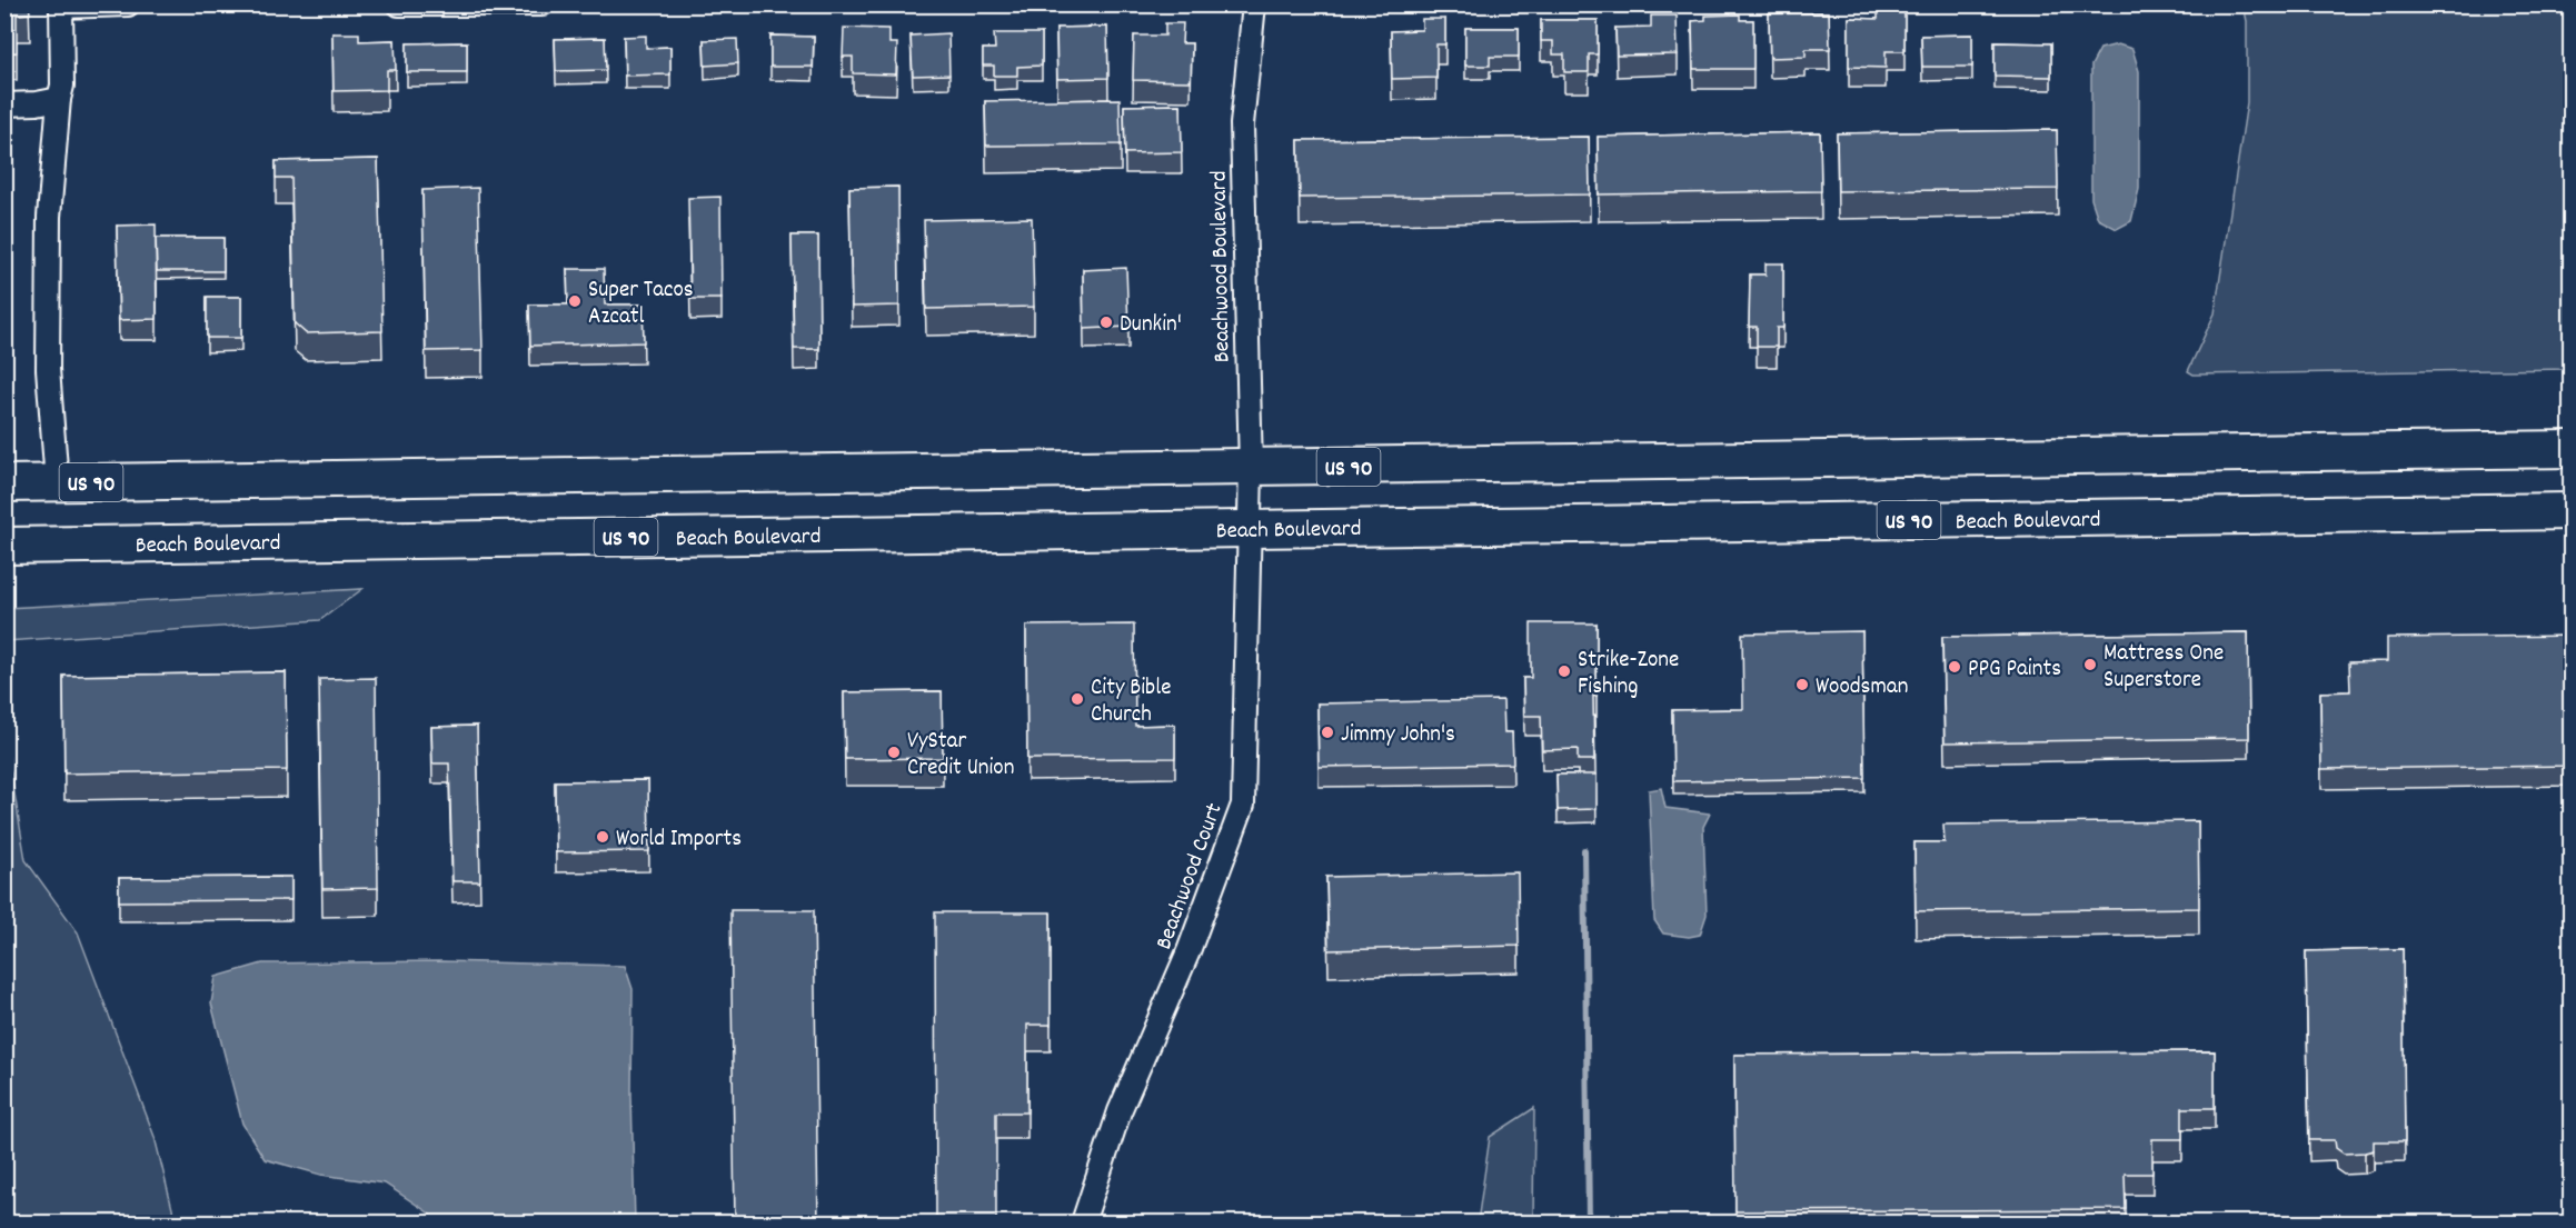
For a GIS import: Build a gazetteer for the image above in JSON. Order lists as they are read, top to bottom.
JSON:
{
  "streets": {
    "highway": ["US 90", "Beach Boulevard"],
    "street": ["Beachwood Boulevard", "Beachwood Court"]
  },
  "crossings": [
    ["Beachwood Boulevard", "US 90"],
    ["Beachwood Boulevard", "Beach Boulevard"],
    ["Beachwood Boulevard", "Beachwood Court"],
    ["Beach Boulevard", "Beachwood Court"]
  ],
  "places": [
    "Super Tacos Azcatl",
    "Dunkin'",
    "Mattress One Superstore",
    "PPG Paints",
    "Strike-Zone Fishing",
    "Woodsman",
    "City Bible Church",
    "Jimmy John's",
    "VyStar Credit Union",
    "World Imports"
  ]
}
